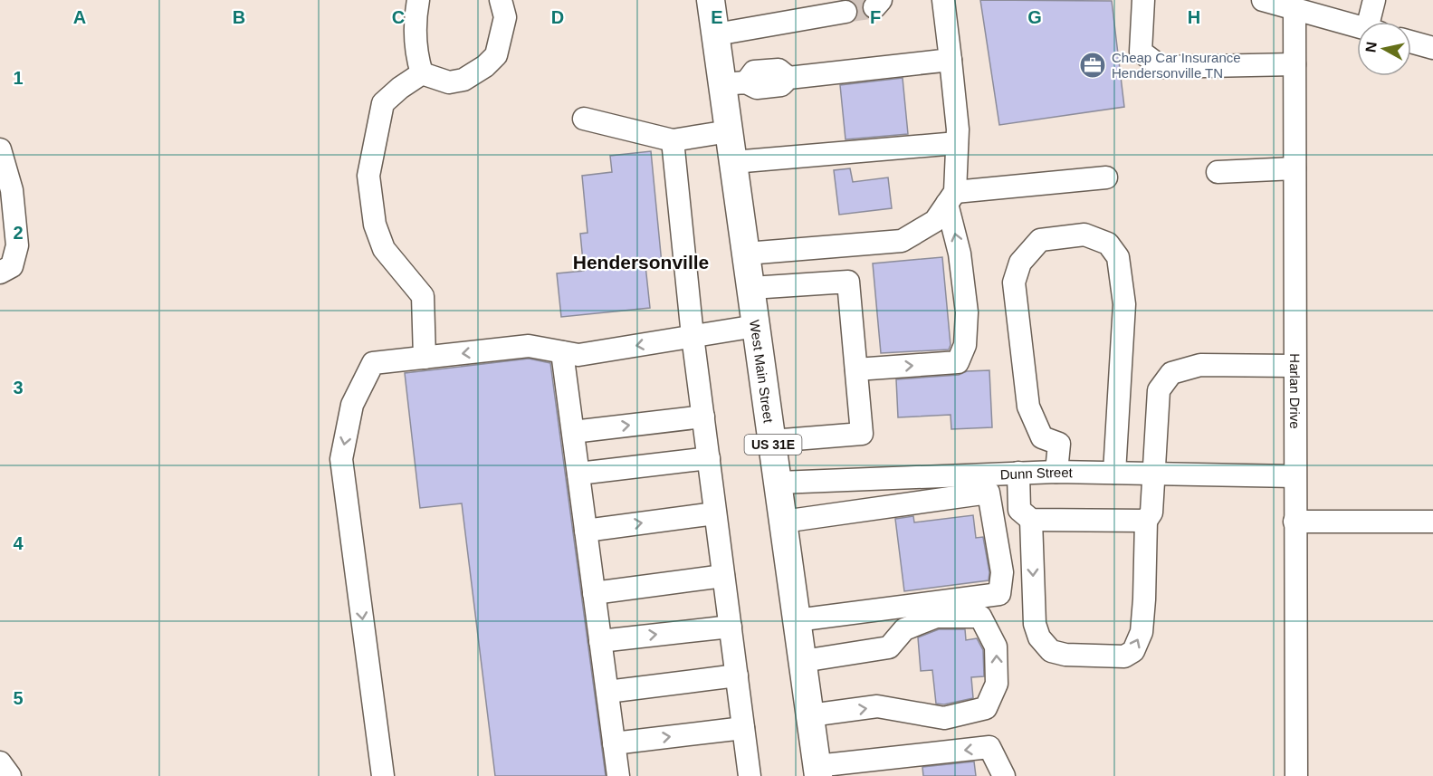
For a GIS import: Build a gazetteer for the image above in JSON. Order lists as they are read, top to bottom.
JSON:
{
  "streets": {
    "main road": ["West Main Street", "US 31E"],
    "street": ["Harlan Drive", "Dunn Street"]
  },
  "crossings": [
    ["West Main Street", "Dunn Street"],
    ["Harlan Drive", "Dunn Street"]
  ],
  "districts": ["Hendersonville"],
  "places": {
    "office": ["Cheap Car Insurance Hendersonville TN"]
  },
  "north": "left",
  "grid": {
    "columns": [
      "A",
      "B",
      "C",
      "D",
      "E",
      "F",
      "G",
      "H"
    ],
    "rows": [
      "1",
      "2",
      "3",
      "4",
      "5"
    ]
  }
}
